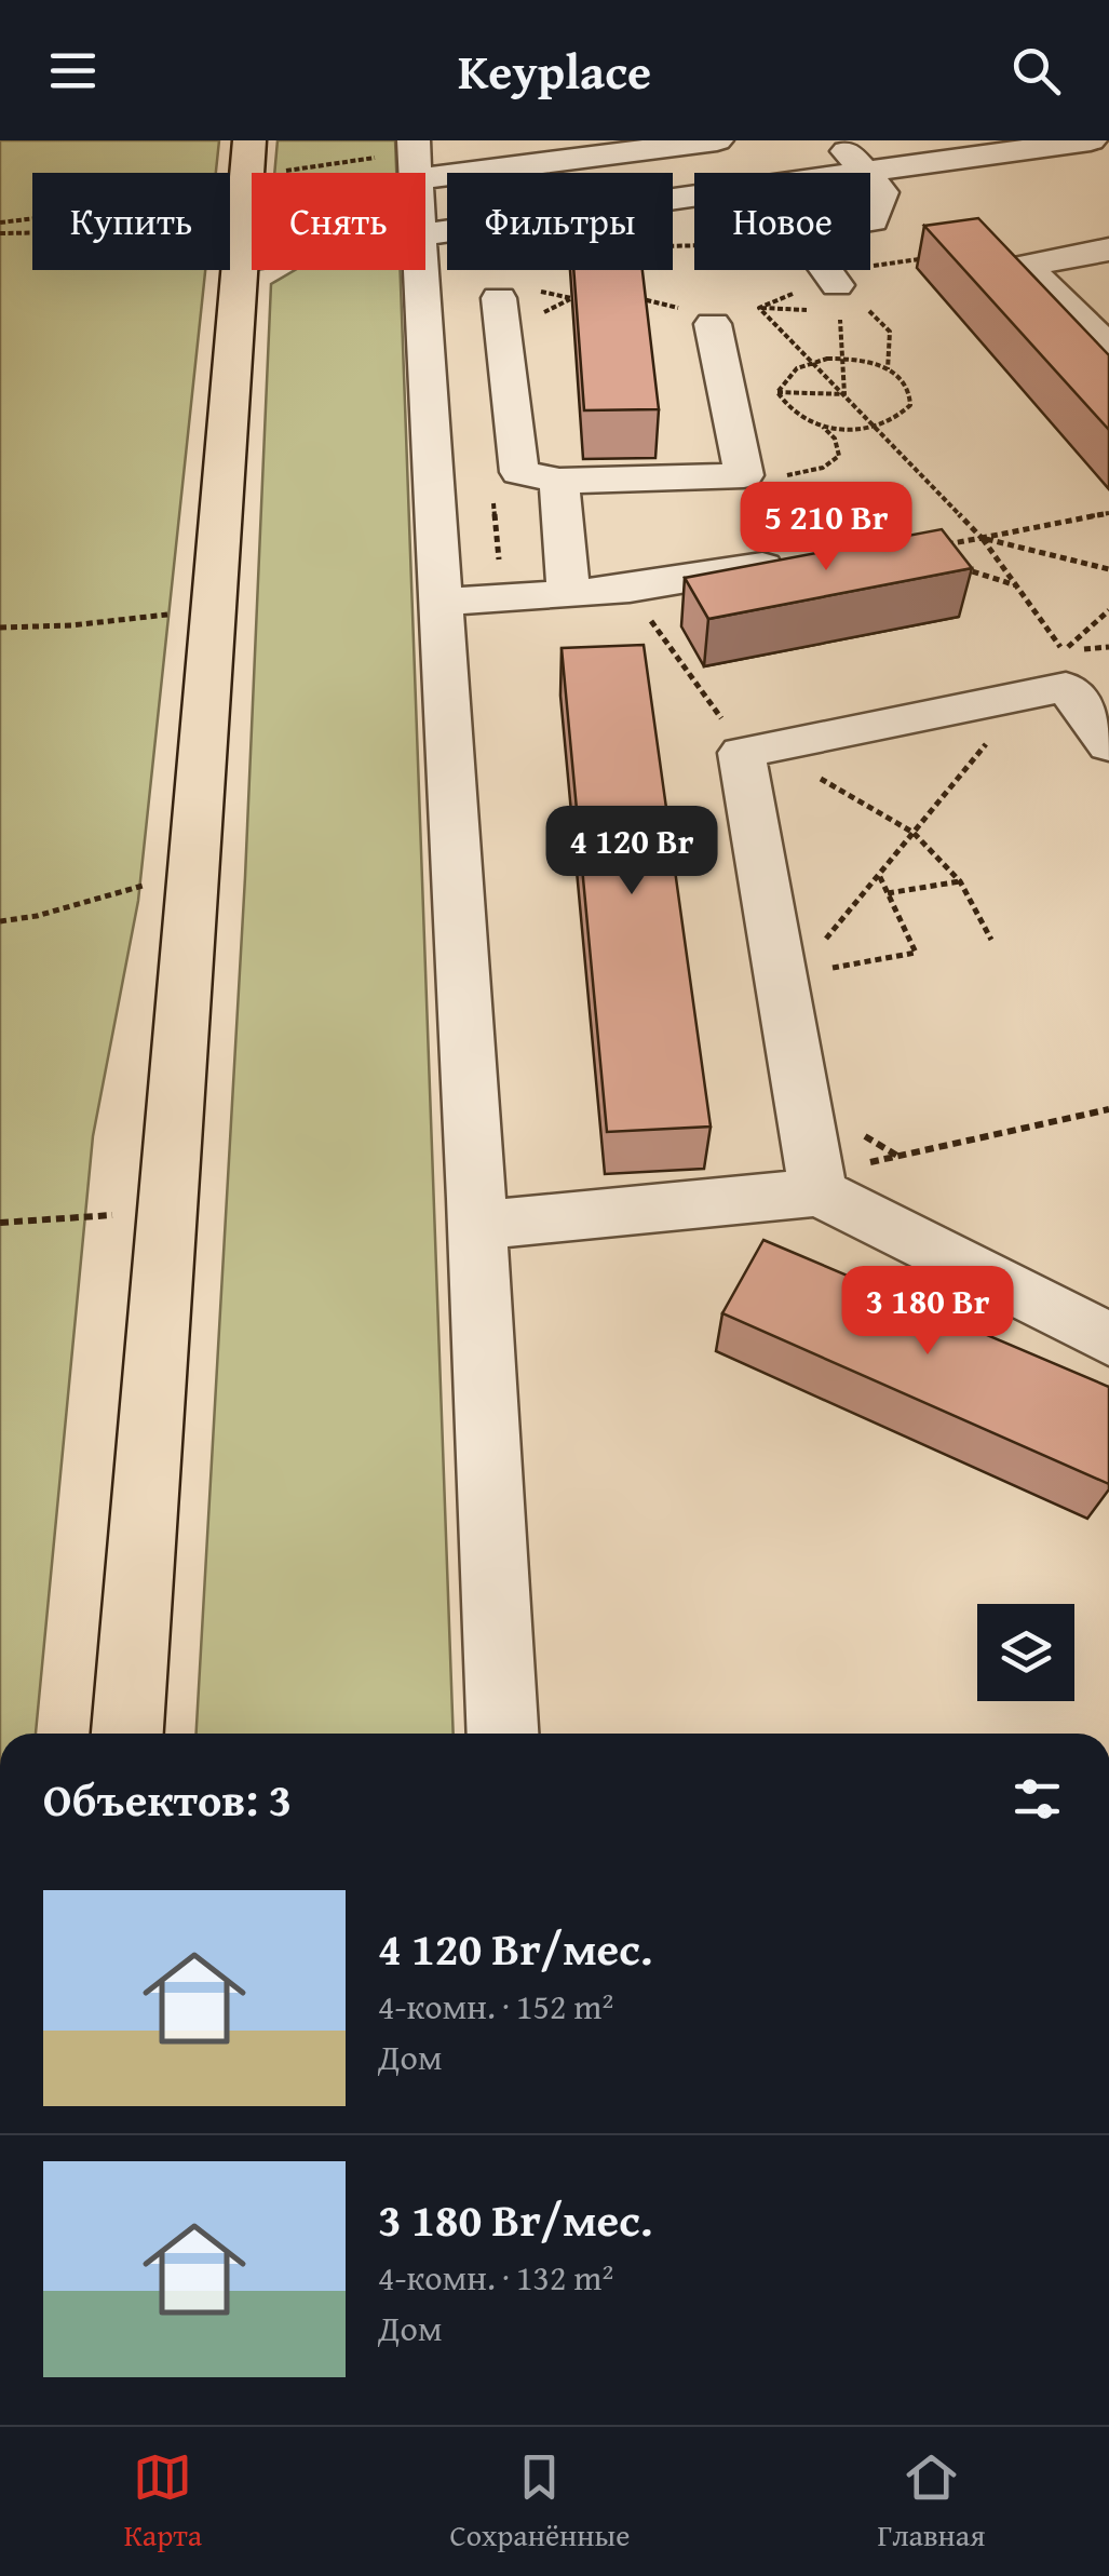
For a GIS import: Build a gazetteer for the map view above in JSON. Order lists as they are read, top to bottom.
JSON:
{
  "page": {
    "header": "Keyplace",
    "chip": [
      "Купить",
      "Снять",
      "Фильтры",
      "Новое"
    ],
    "price": ["5 210 Br", "4 120 Br", "3 180 Br"],
    "heading": "Объектов: 3",
    "list": [
      {
        "name": "4 120 Br/мес.",
        "note": "4-комн. · 152 m² · Дом"
      },
      {
        "name": "3 180 Br/мес.",
        "note": "4-комн. · 132 m² · Дом"
      }
    ],
    "tabs": ["Карта", "Сохранённые", "Главная"]
  }
}
